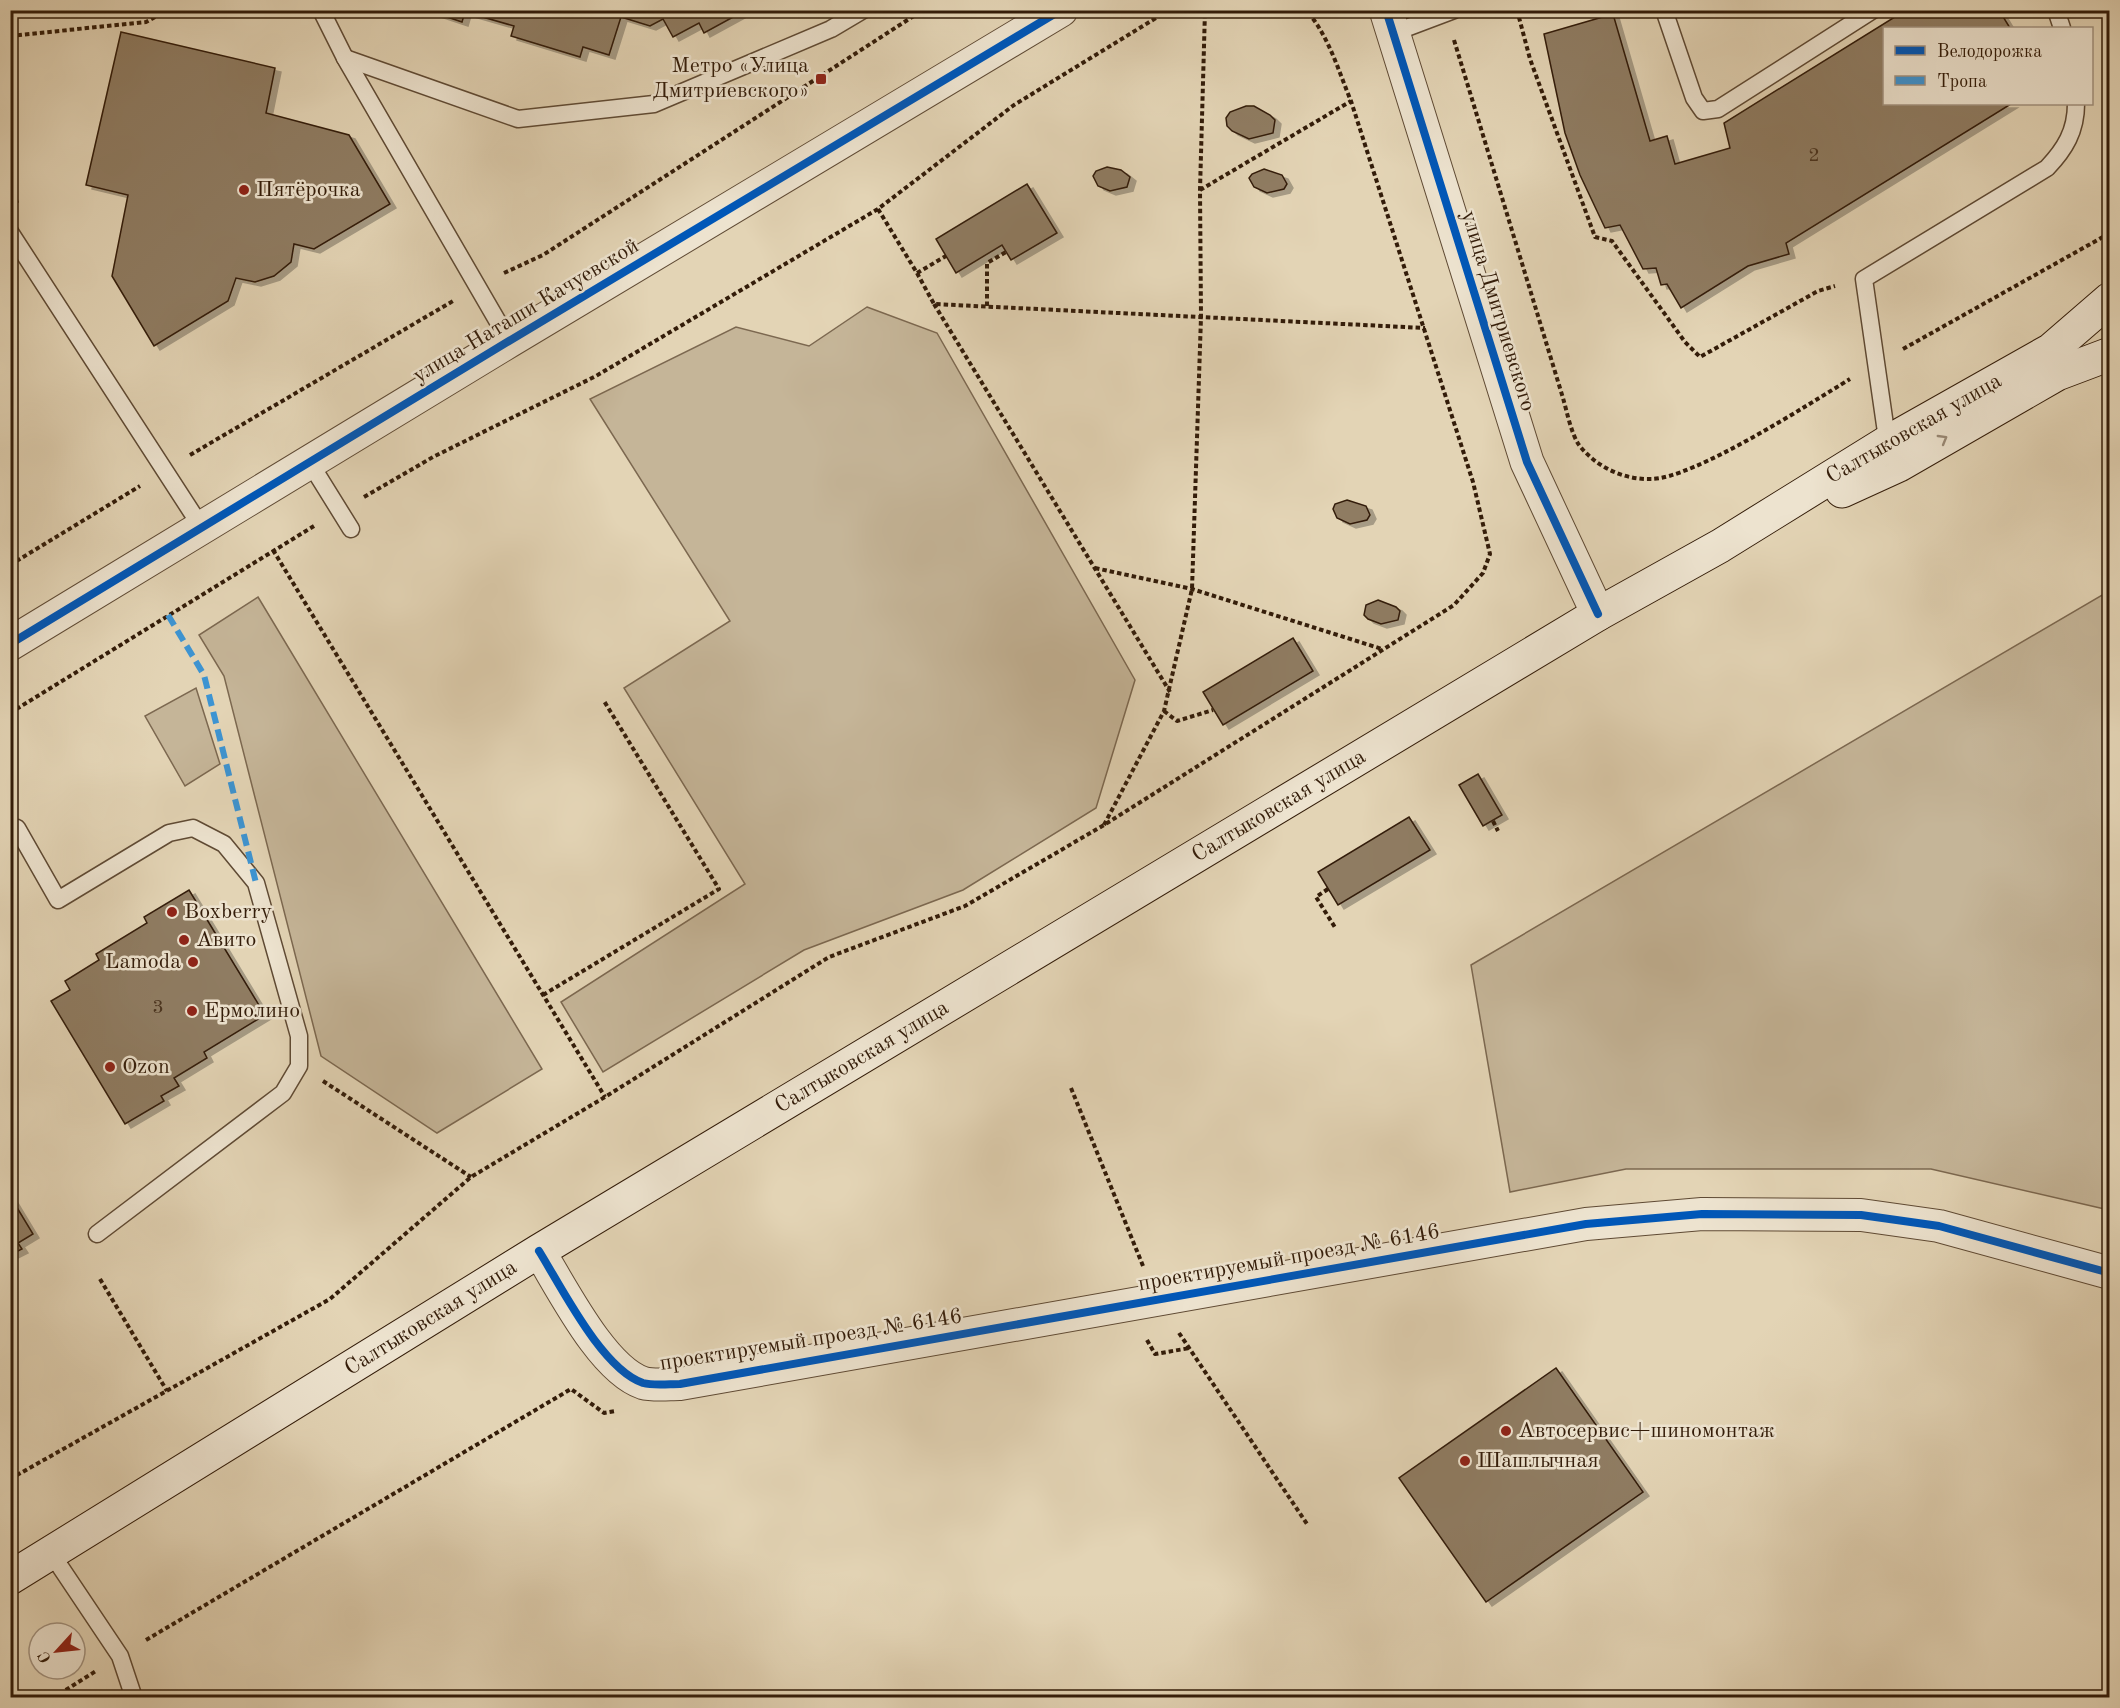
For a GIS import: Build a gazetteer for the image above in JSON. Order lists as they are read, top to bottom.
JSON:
{
  "streets": {
    "main road": ["улица Наташи Качуевской", "улица Дмитриевского", "Салтыковская улица"],
    "street": ["проектируемый проезд № 6146"]
  },
  "crossings": [
    ["улица Дмитриевского", "Салтыковская улица"],
    ["Салтыковская улица", "проектируемый проезд № 6146"]
  ],
  "places": {
    "transit": ["Метро «Улица Дмитриевского»"],
    "other": [
      "Пятёрочка",
      "Boxberry",
      "Авито",
      "Lamoda",
      "Ермолино",
      "Ozon",
      "Автосервис+шиномонтаж",
      "Шашлычная"
    ]
  },
  "house_numbers": ["2", "3"],
  "legend": ["Велодорожка", "Тропа"],
  "north": "bottom left"
}
